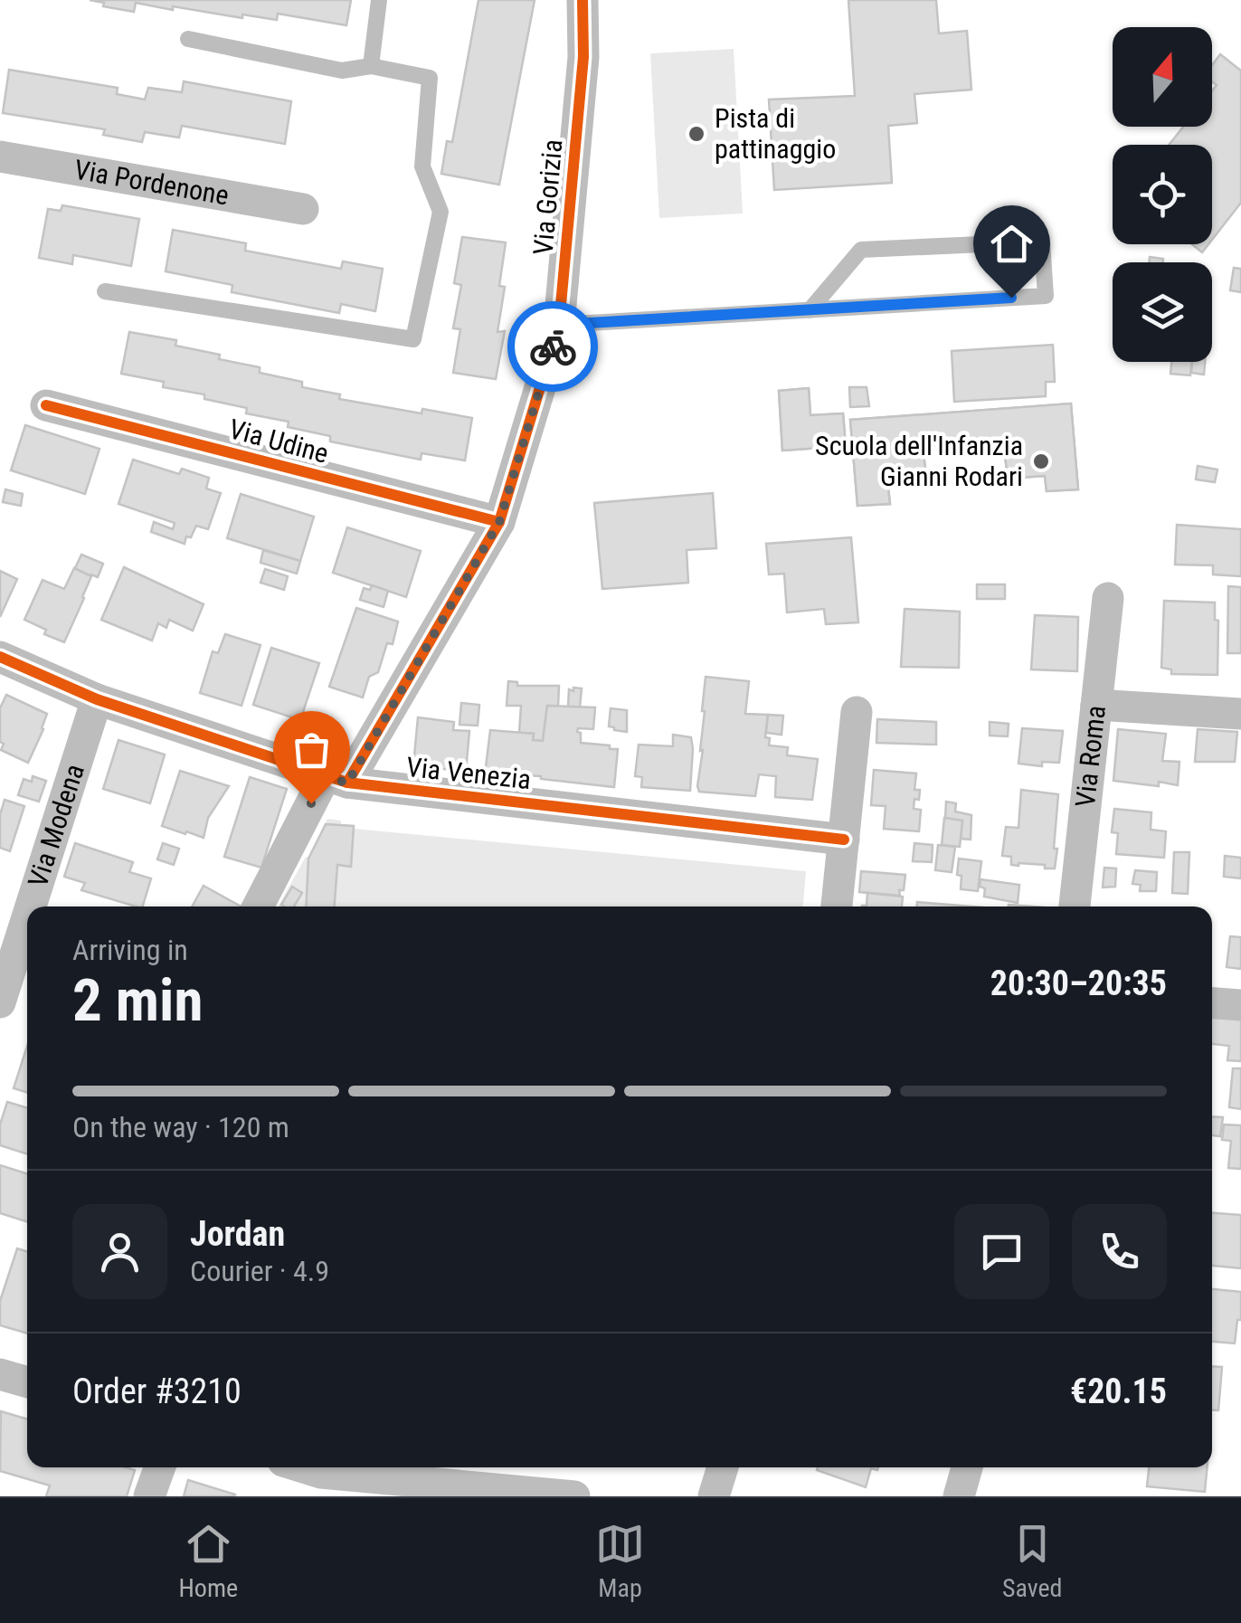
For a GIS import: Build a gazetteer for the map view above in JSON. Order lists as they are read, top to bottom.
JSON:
{
  "streets": {
    "street": [
      "Via Pordenone",
      "Via Gorizia",
      "Via Udine",
      "Via Roma",
      "Via Venezia",
      "Via Modena"
    ]
  },
  "crossings": [
    ["Via Gorizia", "Via Udine"],
    ["Via Gorizia", "Via Venezia"],
    ["Via Venezia", "Via Modena"]
  ],
  "places": ["Pista di pattinaggio", "Scuola dell'Infanzia Gianni Rodari"],
  "north": "top",
  "page": {
    "heading": ["2 min", "Arriving in", "20:30–20:35"],
    "panel": [
      "Jordan",
      "Courier · 4.9",
      "Order #3210",
      "€20.15"
    ],
    "bar": "On the way · 120 m",
    "tabs": ["Home", "Map", "Saved"]
  }
}
